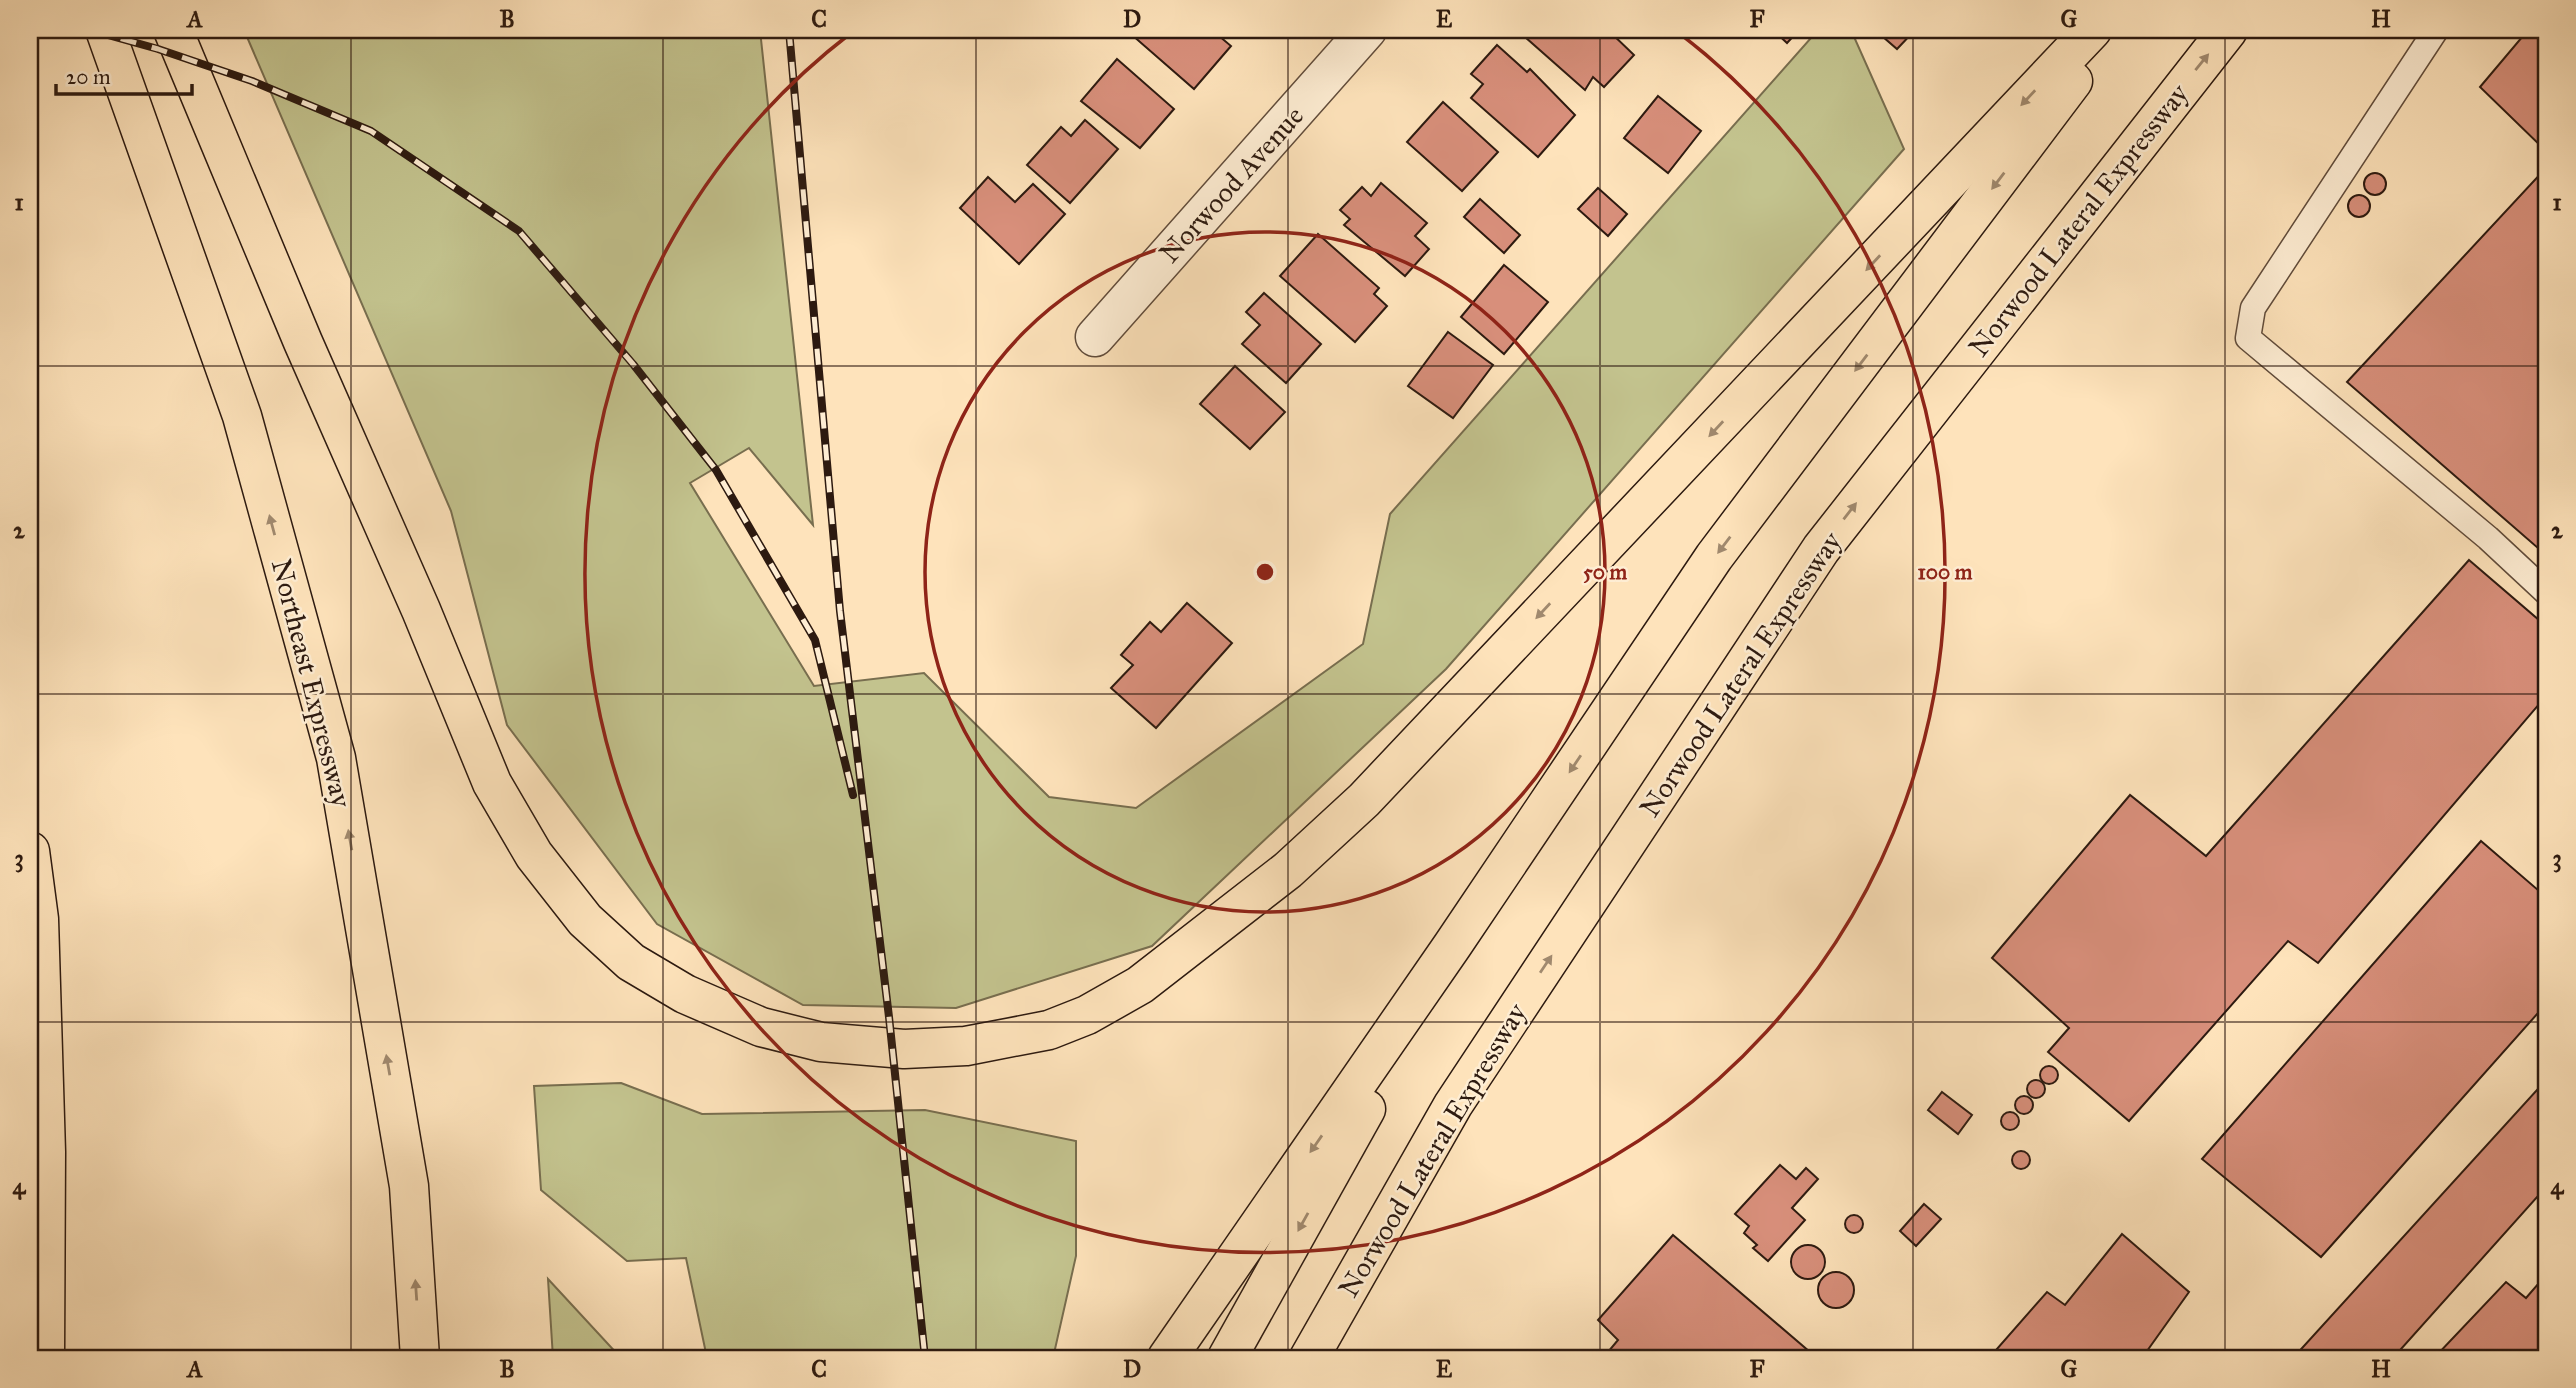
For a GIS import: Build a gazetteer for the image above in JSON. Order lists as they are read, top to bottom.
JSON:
{
  "streets": {
    "highway": ["Norwood Lateral Expressway", "Northeast Expressway"],
    "street": ["Norwood Avenue"]
  },
  "one_way": ["Northeast Expressway"],
  "scale_bar": "20 m",
  "grid": {
    "columns": [
      "A",
      "B",
      "C",
      "D",
      "E",
      "F",
      "G",
      "H"
    ],
    "rows": [
      "1",
      "2",
      "3",
      "4"
    ]
  },
  "rings": ["50 m", "100 m"]
}
